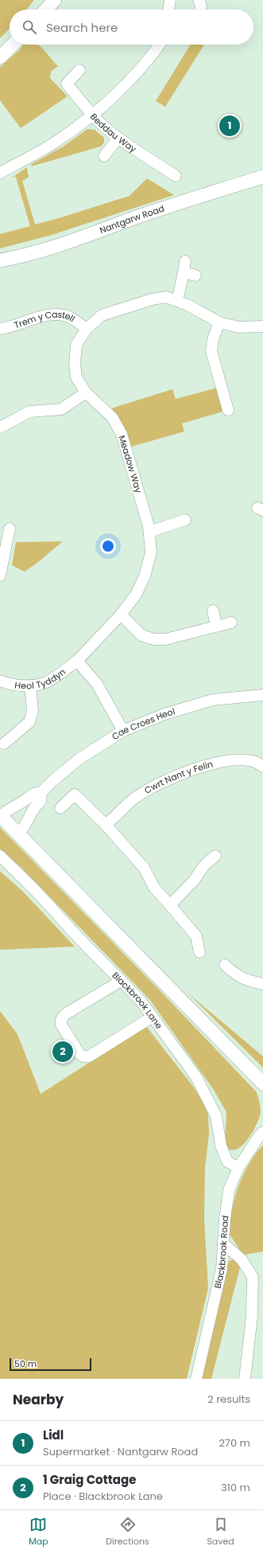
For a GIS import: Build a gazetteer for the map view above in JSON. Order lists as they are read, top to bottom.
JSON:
{
  "streets": {
    "main road": ["Nantgarw Road"],
    "street": [
      "Beddau Way",
      "Trem y Castell",
      "Meadow Way",
      "Heol Tyddyn",
      "Cae Croes Heol",
      "Cwrt Nant y Felin",
      "Blackbrook Lane",
      "Blackbrook Road"
    ]
  },
  "crossings": [
    ["Trem y Castell", "Meadow Way"],
    ["Meadow Way", "Heol Tyddyn"],
    ["Blackbrook Lane", "Blackbrook Road"]
  ],
  "scale_bar": "50 m",
  "page": {
    "search": "Search here",
    "pins": ["1", "2"],
    "scale": "50 m",
    "heading": ["Nearby", "2 results"],
    "list": [
      {
        "mark": "1",
        "name": "Lidl",
        "note": "Supermarket · Nantgarw Road",
        "value": "270 m"
      },
      {
        "mark": "2",
        "name": "1 Graig Cottage",
        "note": "Place · Blackbrook Lane",
        "value": "310 m"
      }
    ],
    "nav": ["Map", "Directions", "Saved"]
  }
}
